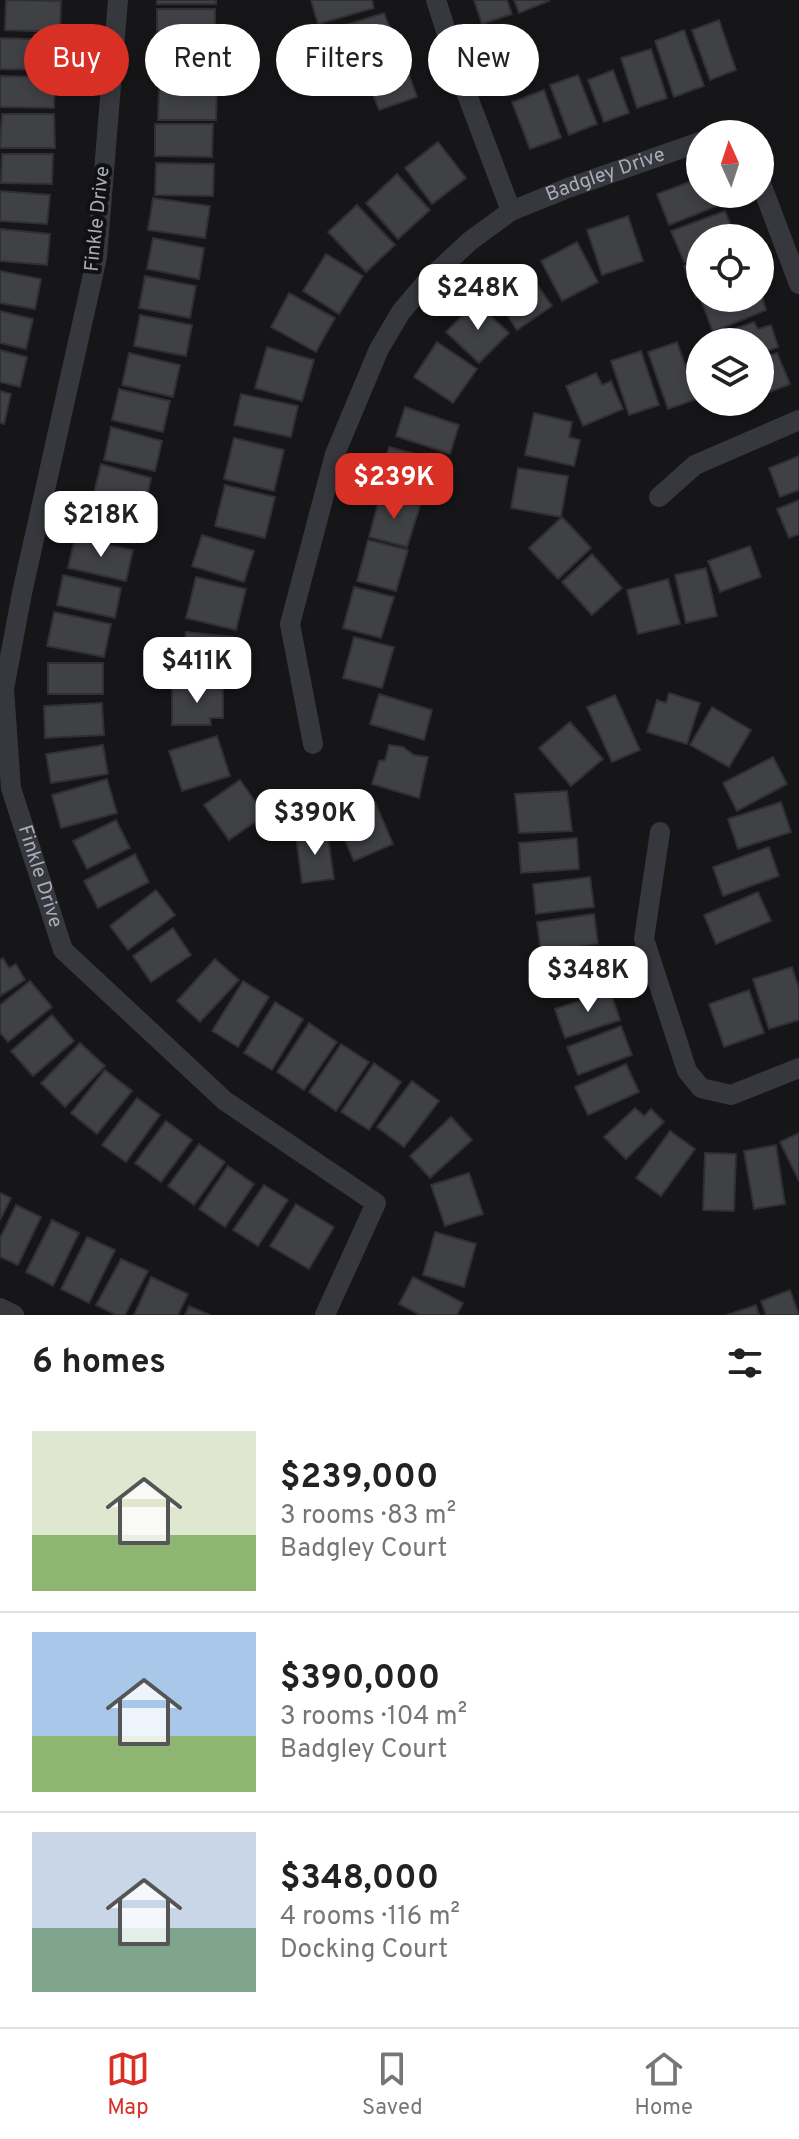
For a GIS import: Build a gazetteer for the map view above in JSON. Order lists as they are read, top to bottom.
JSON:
{
  "streets": {
    "street": ["Badgley Drive", "Finkle Drive"]
  },
  "north": "top",
  "page": {
    "chip": [
      "Buy",
      "Rent",
      "Filters",
      "New"
    ],
    "price": [
      "$248K",
      "$239K",
      "$218K",
      "$411K",
      "$390K",
      "$348K"
    ],
    "heading": "6 homes",
    "list": [
      {
        "name": "$239,000",
        "note": "3 rooms · 83 m² · Badgley Court"
      },
      {
        "name": "$390,000",
        "note": "3 rooms · 104 m² · Badgley Court"
      },
      {
        "name": "$348,000",
        "note": "4 rooms · 116 m² · Docking Court"
      }
    ],
    "tabs": ["Map", "Saved", "Home"]
  }
}
